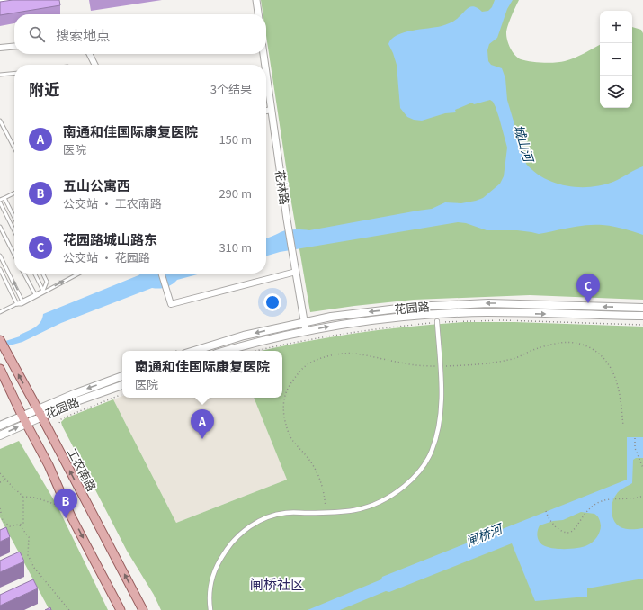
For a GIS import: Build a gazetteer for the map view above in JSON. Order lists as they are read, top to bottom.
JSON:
{
  "streets": {
    "main road": ["花园路", "工农南路"],
    "street": ["花林路"]
  },
  "crossings": [
    ["花林路", "花园路"],
    ["花园路", "工农南路"]
  ],
  "districts": ["闸桥社区"],
  "water": ["城山河", "闸桥河"],
  "page": {
    "map_buttons": ["+", "−"],
    "search": "搜索地点",
    "heading": ["附近", "3个结果"],
    "list": [
      {
        "mark": "A",
        "name": "南通和佳国际康复医院",
        "note": "医院",
        "value": "150 m"
      },
      {
        "mark": "B",
        "name": "五山公寓西",
        "note": "公交站 · 工农南路",
        "value": "290 m"
      },
      {
        "mark": "C",
        "name": "花园路城山路东",
        "note": "公交站 · 花园路",
        "value": "310 m"
      }
    ],
    "pins": ["C", "A", "B"],
    "popup": ["南通和佳国际康复医院", "医院"]
  }
}
